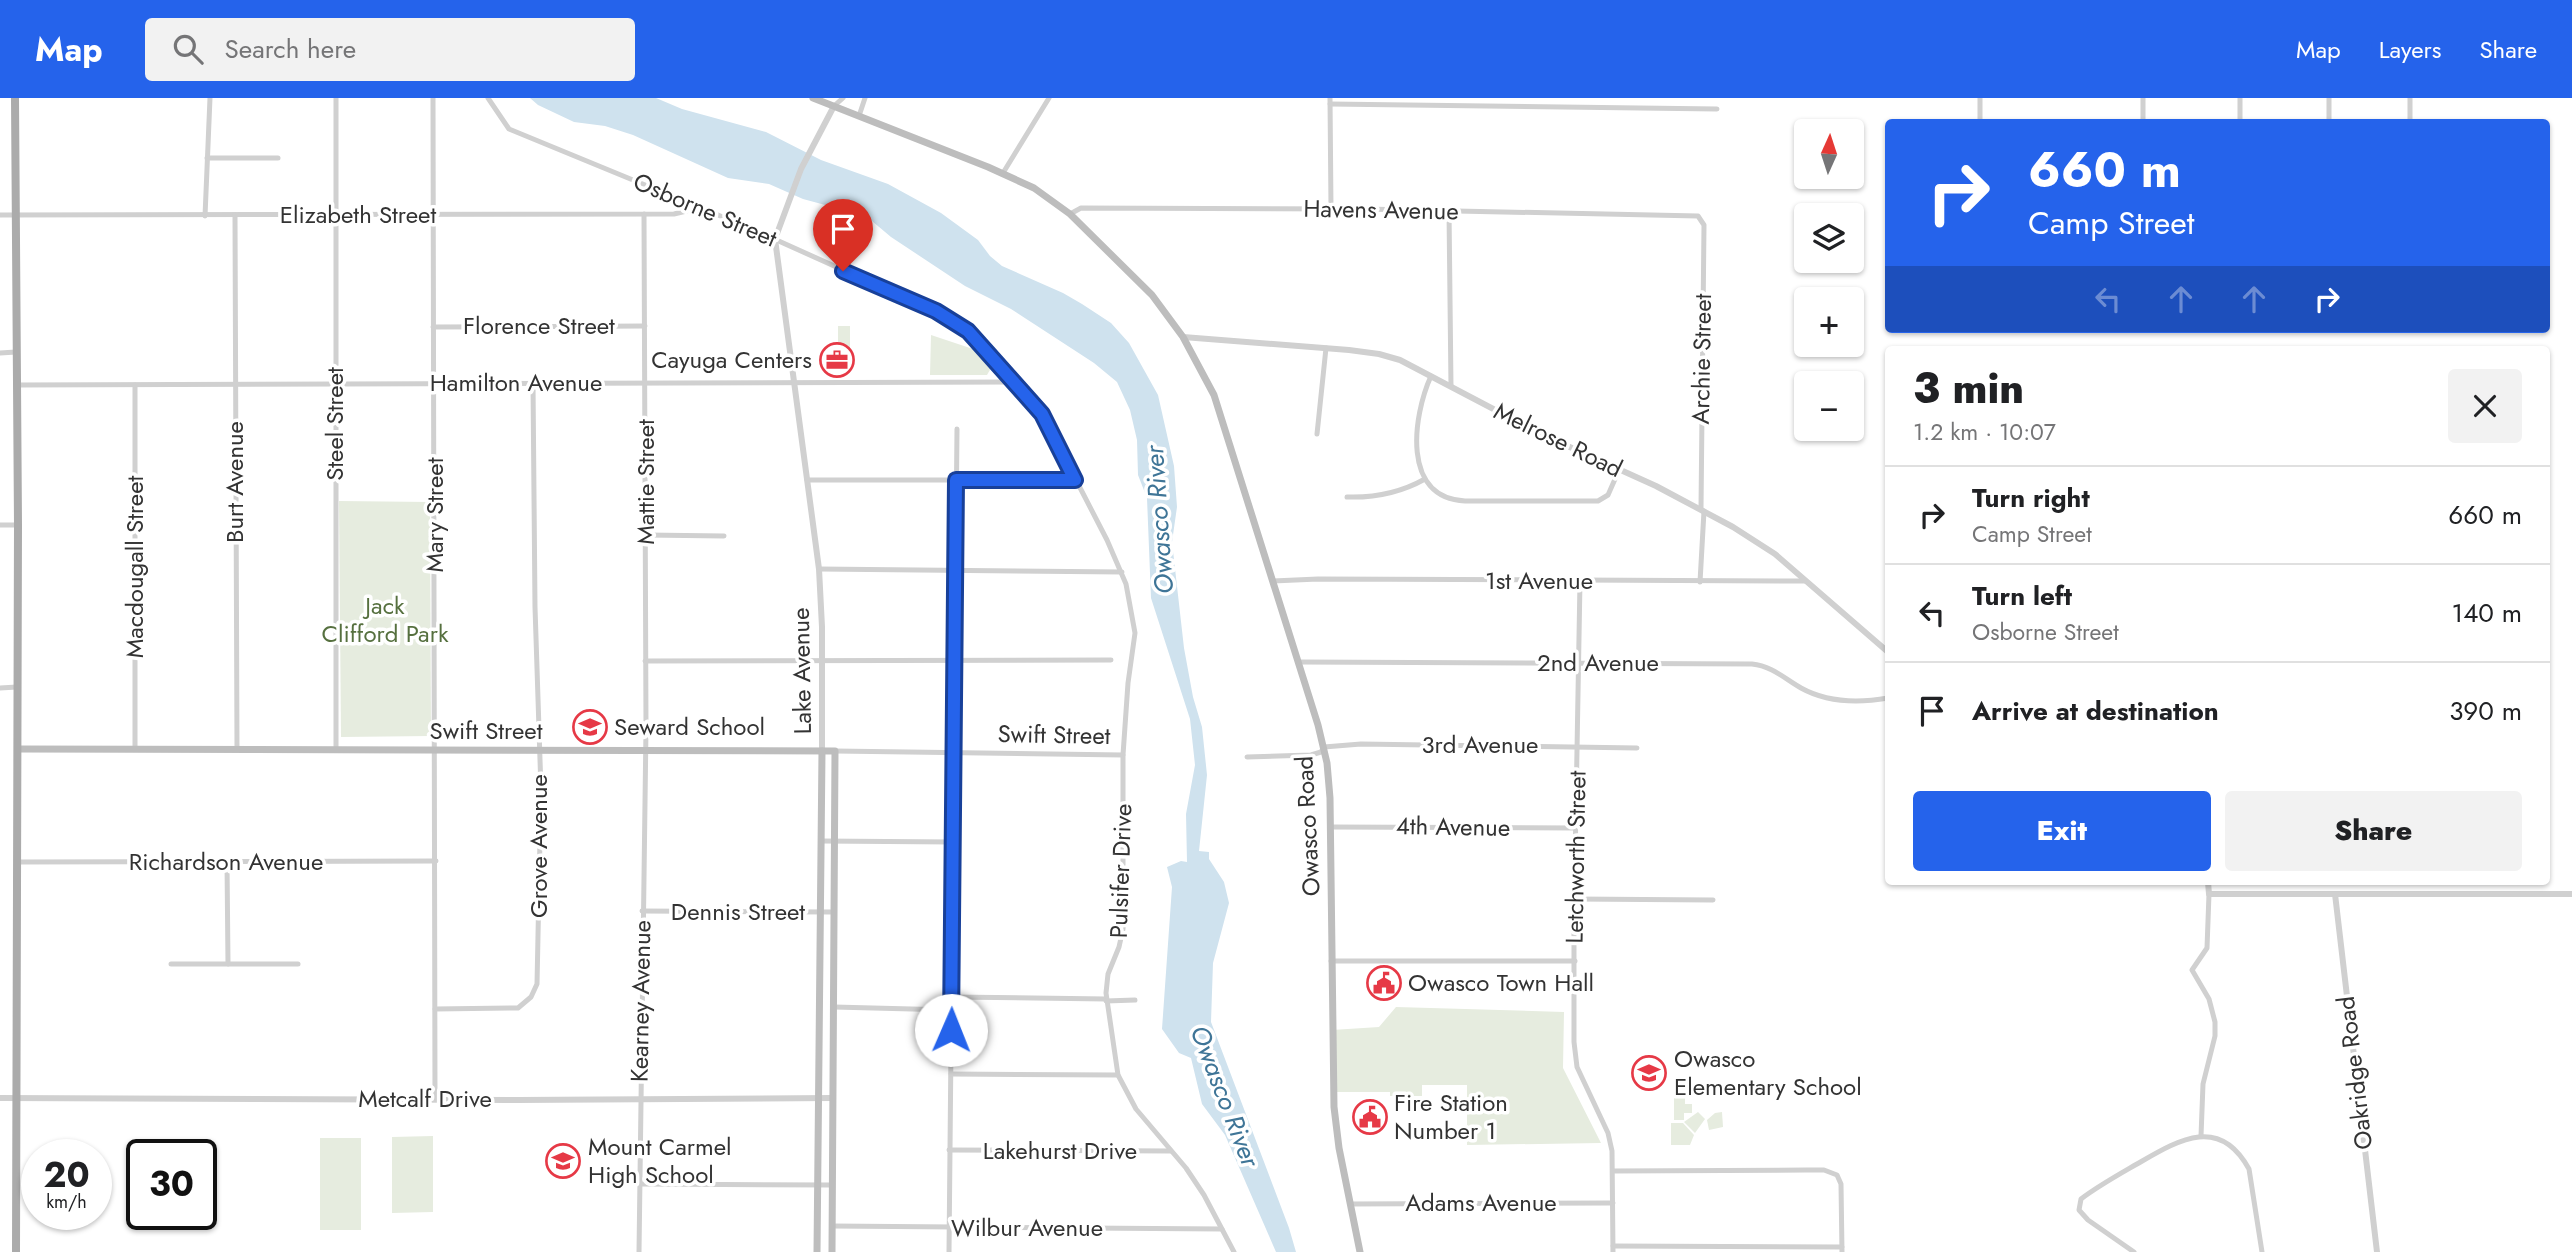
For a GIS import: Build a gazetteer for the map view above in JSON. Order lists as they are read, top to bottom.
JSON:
{
  "streets": {
    "main road": ["Lake Avenue", "Swift Street", "Owasco Road"],
    "street": [
      "Osborne Street",
      "Havens Avenue",
      "Elizabeth Street",
      "Florence Street",
      "Archie Street",
      "Hamilton Avenue",
      "Steel Street",
      "Melrose Road",
      "Burt Avenue",
      "Mattie Street",
      "Mary Street",
      "Macdougall Street",
      "1st Avenue",
      "2nd Avenue",
      "3rd Avenue",
      "4th Avenue",
      "Grove Avenue",
      "Letchworth Street",
      "Richardson Avenue",
      "Pulsifer Drive",
      "Dennis Street",
      "Kearney Avenue",
      "Oakridge Road",
      "Metcalf Drive",
      "Lakehurst Drive",
      "Adams Avenue",
      "Wilbur Avenue"
    ]
  },
  "crossings": [
    ["Osborne Street", "Elizabeth Street"],
    ["Osborne Street", "Hamilton Avenue"],
    ["Osborne Street", "Lake Avenue"],
    ["Osborne Street", "Pulsifer Drive"],
    ["Havens Avenue", "Archie Street"],
    ["Havens Avenue", "Owasco Road"],
    ["Elizabeth Street", "Steel Street"],
    ["Elizabeth Street", "Burt Avenue"],
    ["Elizabeth Street", "Mattie Street"],
    ["Elizabeth Street", "Mary Street"],
    ["Florence Street", "Mattie Street"],
    ["Florence Street", "Mary Street"],
    ["Archie Street", "Melrose Road"],
    ["Archie Street", "1st Avenue"],
    ["Hamilton Avenue", "Steel Street"],
    ["Hamilton Avenue", "Burt Avenue"],
    ["Hamilton Avenue", "Mattie Street"],
    ["Hamilton Avenue", "Mary Street"],
    ["Hamilton Avenue", "Macdougall Street"],
    ["Hamilton Avenue", "Lake Avenue"],
    ["Hamilton Avenue", "Grove Avenue"],
    ["Steel Street", "Swift Street"],
    ["Melrose Road", "1st Avenue"],
    ["Melrose Road", "Owasco Road"],
    ["Burt Avenue", "Swift Street"],
    ["Mattie Street", "Swift Street"],
    ["Mattie Street", "Kearney Avenue"],
    ["Mary Street", "Swift Street"],
    ["Mary Street", "Grove Avenue"],
    ["Mary Street", "Richardson Avenue"],
    ["Mary Street", "Metcalf Drive"],
    ["Macdougall Street", "Swift Street"],
    ["1st Avenue", "Owasco Road"],
    ["1st Avenue", "Letchworth Street"],
    ["2nd Avenue", "Owasco Road"],
    ["2nd Avenue", "Letchworth Street"],
    ["Lake Avenue", "Swift Street"],
    ["Lake Avenue", "Owasco Road"],
    ["Lake Avenue", "Dennis Street"],
    ["Lake Avenue", "Metcalf Drive"],
    ["Lake Avenue", "Wilbur Avenue"],
    ["Swift Street", "Grove Avenue"],
    ["Swift Street", "Pulsifer Drive"],
    ["Swift Street", "Kearney Avenue"],
    ["3rd Avenue", "Owasco Road"],
    ["3rd Avenue", "Letchworth Street"],
    ["Owasco Road", "4th Avenue"],
    ["Owasco Road", "Adams Avenue"],
    ["4th Avenue", "Letchworth Street"],
    ["Letchworth Street", "Adams Avenue"],
    ["Pulsifer Drive", "Lakehurst Drive"],
    ["Pulsifer Drive", "Wilbur Avenue"],
    ["Dennis Street", "Kearney Avenue"],
    ["Kearney Avenue", "Metcalf Drive"]
  ],
  "water": ["Owasco River"],
  "parks": ["Jack Clifford Park"],
  "places": {
    "office": ["Cayuga Centers"],
    "school or university": ["Seward School", "Owasco Elementary School", "Mount Carmel High School"],
    "public building": ["Owasco Town Hall", "Fire Station Number 1"]
  },
  "north": "top",
  "page": {
    "header": "Map",
    "search": "Search here",
    "nav": ["Map", "Layers", "Share"],
    "map_buttons": ["+", "−"],
    "turn": ["660 m", "Camp Street"],
    "heading": ["3 min", "1.2 km · 10:07"],
    "list": [
      {
        "name": "Turn right",
        "note": "Camp Street",
        "value": "660 m"
      },
      {
        "name": "Turn left",
        "note": "Osborne Street",
        "value": "140 m"
      },
      {
        "name": "Arrive at destination",
        "value": "390 m"
      }
    ],
    "buttons": ["Exit", "Share"],
    "speed": "20 km/h",
    "limit": "30"
  }
}
